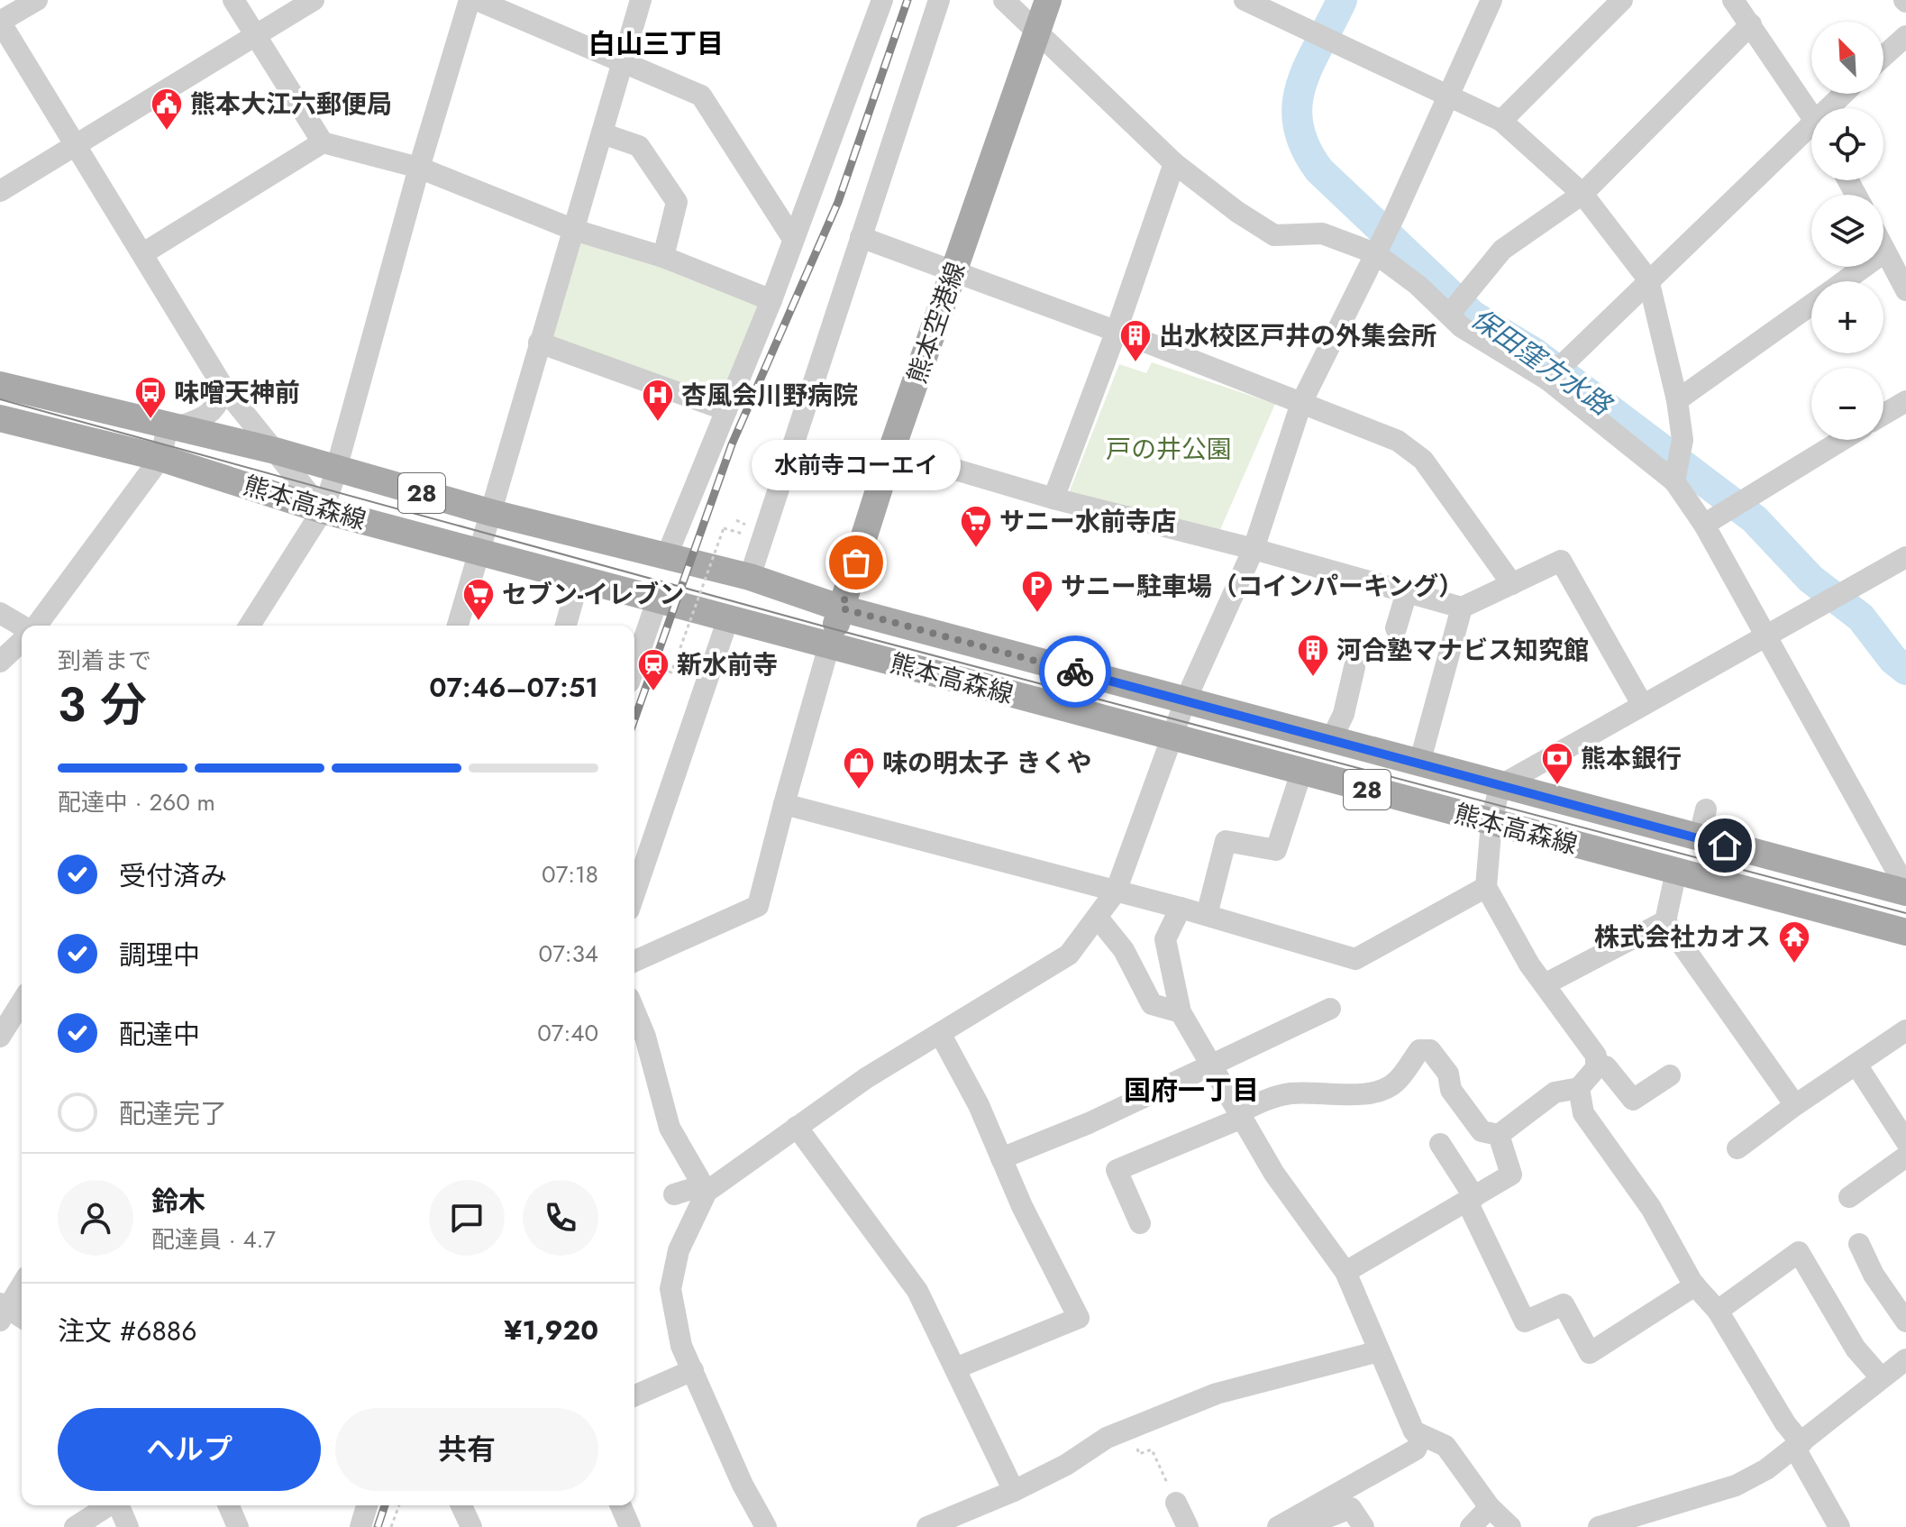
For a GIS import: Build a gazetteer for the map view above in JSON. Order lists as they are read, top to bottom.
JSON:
{
  "streets": {
    "main road": ["熊本空港線", "28", "熊本高森線"]
  },
  "crossings": [
    ["熊本空港線", "熊本高森線"]
  ],
  "districts": ["白山三丁目", "国府一丁目"],
  "water": ["保田窪方水路"],
  "parks": ["戸の井公園"],
  "places": {
    "public building": ["熊本大江六郵便局"],
    "building": ["出水校区戸井の外集会所", "河合塾マナビス知究館"],
    "bus stop": ["味噌天神前"],
    "hospital": ["杏風会川野病院"],
    "supermarket": ["サニー水前寺店", "セブン-イレブン"],
    "other": ["水前寺コーエイ"],
    "parking": ["サニー駐車場（コインパーキング）"],
    "station": ["新水前寺"],
    "bank": ["熊本銀行"],
    "shop": ["味の明太子 きくや"],
    "temple": ["株式会社カオス"]
  },
  "north": "top left",
  "page": {
    "map_buttons": ["+", "−"],
    "bubble": "水前寺コーエイ",
    "heading": ["3 分", "到着まで", "07:46–07:51"],
    "panel": [
      "鈴木",
      "配達員 · 4.7",
      "注文 #6886",
      "¥1,920"
    ],
    "bar": "配達中 · 260 m",
    "list": [
      ["受付済み", "07:18"],
      ["調理中", "07:34"],
      ["配達中", "07:40"],
      "配達完了"
    ],
    "buttons": ["ヘルプ", "共有"]
  }
}
